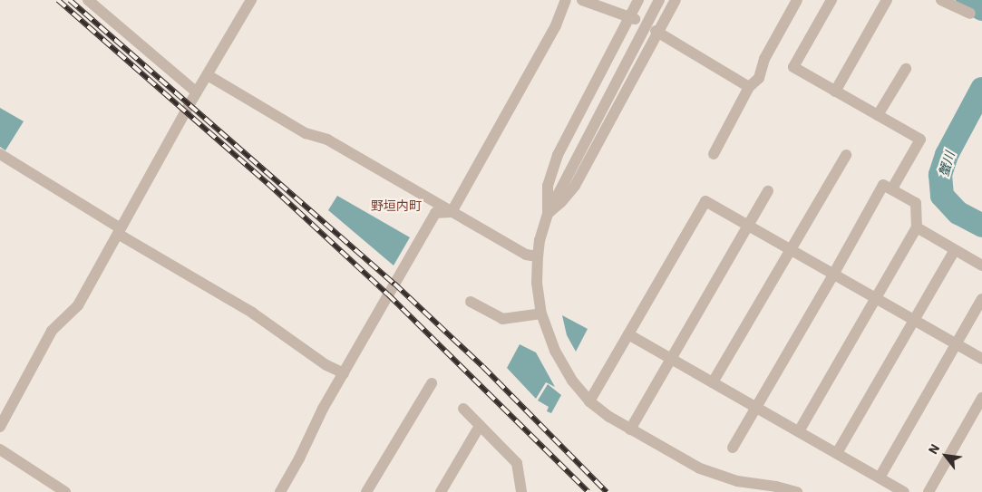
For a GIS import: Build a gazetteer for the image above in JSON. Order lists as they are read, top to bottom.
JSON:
{
  "districts": ["野垣内町"],
  "water": ["蟹川"],
  "north": "top left"
}
